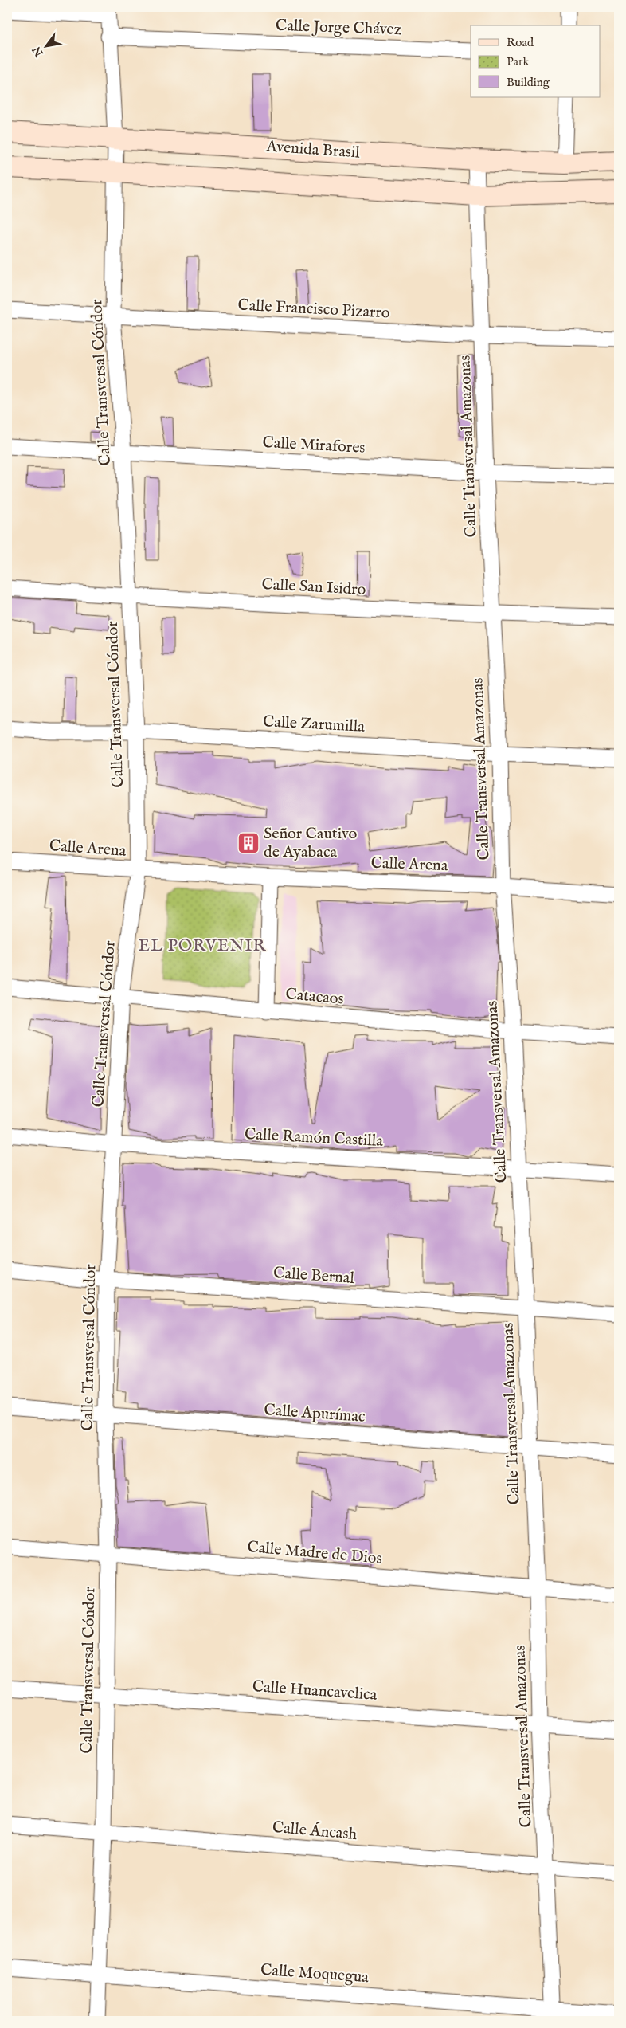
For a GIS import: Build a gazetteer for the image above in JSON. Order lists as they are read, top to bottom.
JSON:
{
  "streets": {
    "street": [
      "Calle Jorge Chávez",
      "Avenida Brasil",
      "Calle Francisco Pizarro",
      "Calle Transversal Cóndor",
      "Calle Mirafores",
      "Calle Transversal Amazonas",
      "Calle San Isidro",
      "Calle Zarumilla",
      "Calle Arena",
      "Catacaos",
      "Calle Ramón Castilla",
      "Calle Bernal",
      "Calle Apurímac",
      "Calle Madre de Dios",
      "Calle Huancavelica",
      "Calle Áncash",
      "Calle Moquegua"
    ]
  },
  "crossings": [
    ["Calle Jorge Chávez", "Calle Transversal Cóndor"],
    ["Avenida Brasil", "Calle Transversal Cóndor"],
    ["Avenida Brasil", "Calle Transversal Amazonas"],
    ["Calle Francisco Pizarro", "Calle Transversal Cóndor"],
    ["Calle Francisco Pizarro", "Calle Transversal Amazonas"],
    ["Calle Transversal Cóndor", "Calle Mirafores"],
    ["Calle Transversal Cóndor", "Calle San Isidro"],
    ["Calle Transversal Cóndor", "Calle Zarumilla"],
    ["Calle Transversal Cóndor", "Calle Arena"],
    ["Calle Transversal Cóndor", "Catacaos"],
    ["Calle Transversal Cóndor", "Calle Ramón Castilla"],
    ["Calle Transversal Cóndor", "Calle Bernal"],
    ["Calle Transversal Cóndor", "Calle Apurímac"],
    ["Calle Transversal Cóndor", "Calle Madre de Dios"],
    ["Calle Transversal Cóndor", "Calle Huancavelica"],
    ["Calle Transversal Cóndor", "Calle Áncash"],
    ["Calle Transversal Cóndor", "Calle Moquegua"],
    ["Calle Mirafores", "Calle Transversal Amazonas"],
    ["Calle Transversal Amazonas", "Calle San Isidro"],
    ["Calle Transversal Amazonas", "Calle Zarumilla"],
    ["Calle Transversal Amazonas", "Calle Arena"],
    ["Calle Transversal Amazonas", "Catacaos"],
    ["Calle Transversal Amazonas", "Calle Ramón Castilla"],
    ["Calle Transversal Amazonas", "Calle Bernal"],
    ["Calle Transversal Amazonas", "Calle Apurímac"],
    ["Calle Transversal Amazonas", "Calle Madre de Dios"],
    ["Calle Transversal Amazonas", "Calle Huancavelica"],
    ["Calle Transversal Amazonas", "Calle Áncash"],
    ["Calle Transversal Amazonas", "Calle Moquegua"]
  ],
  "districts": ["EL PORVENIR"],
  "places": {
    "building": ["Señor Cautivo de Ayabaca"]
  },
  "legend": ["Road", "Park", "Building"],
  "north": "bottom left"
}
